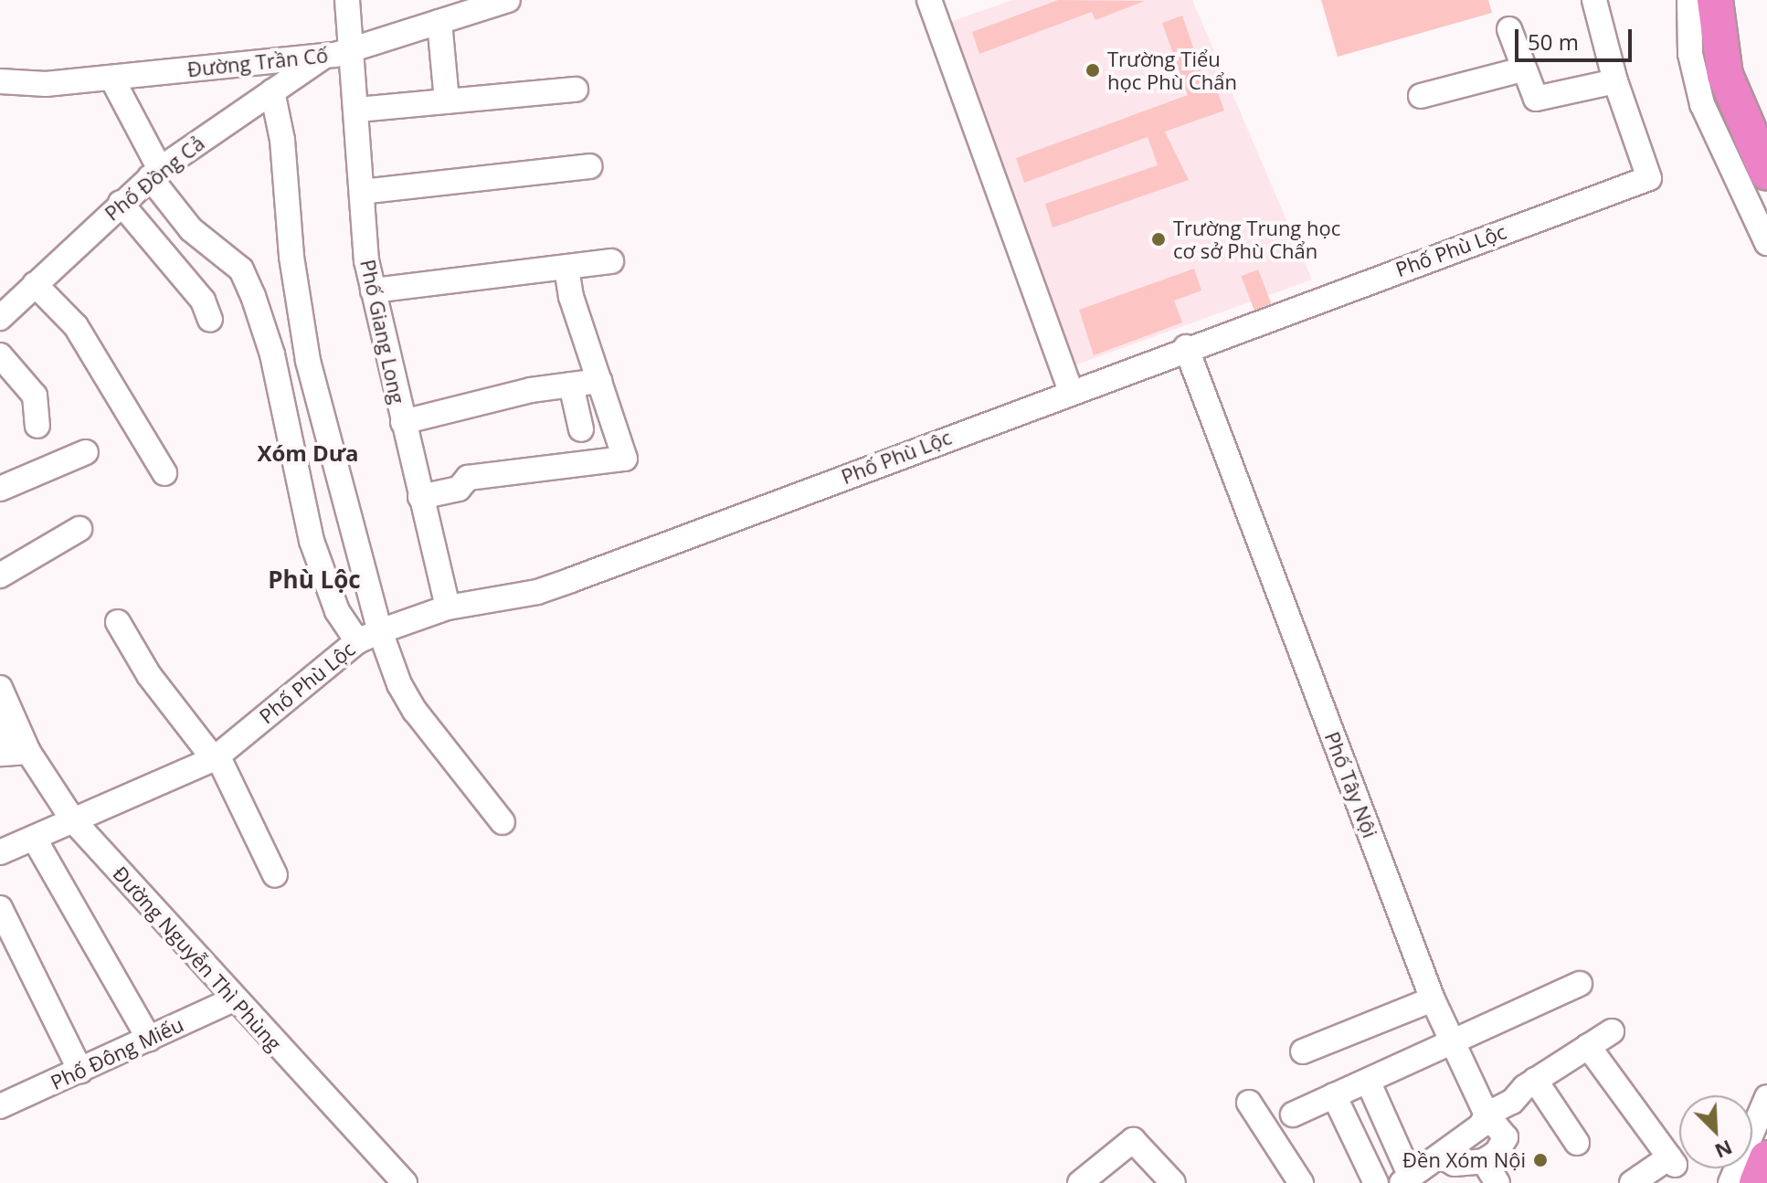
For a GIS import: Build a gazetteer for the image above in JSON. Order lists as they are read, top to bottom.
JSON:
{
  "streets": {
    "street": [
      "Đường Trần Cố",
      "Phố Đồng Cả",
      "Phố Phù Lộc",
      "Phố Giang Long",
      "Phố Tây Nội",
      "Đường Nguyễn Thì Phùng",
      "Phố Đông Miếu"
    ]
  },
  "crossings": [
    ["Đường Trần Cố", "Phố Đồng Cả"],
    ["Đường Trần Cố", "Phố Giang Long"],
    ["Phố Phù Lộc", "Phố Giang Long"],
    ["Phố Phù Lộc", "Phố Tây Nội"],
    ["Phố Phù Lộc", "Đường Nguyễn Thì Phùng"],
    ["Đường Nguyễn Thì Phùng", "Phố Đông Miếu"]
  ],
  "districts": ["Xóm Dưa", "Phù Lộc"],
  "places": ["Trường Tiểu học Phù Chẩn", "Trường Trung học cơ sở Phù Chẩn", "Đền Xóm Nội"],
  "scale_bar": "50 m",
  "north": "bottom right"
}
